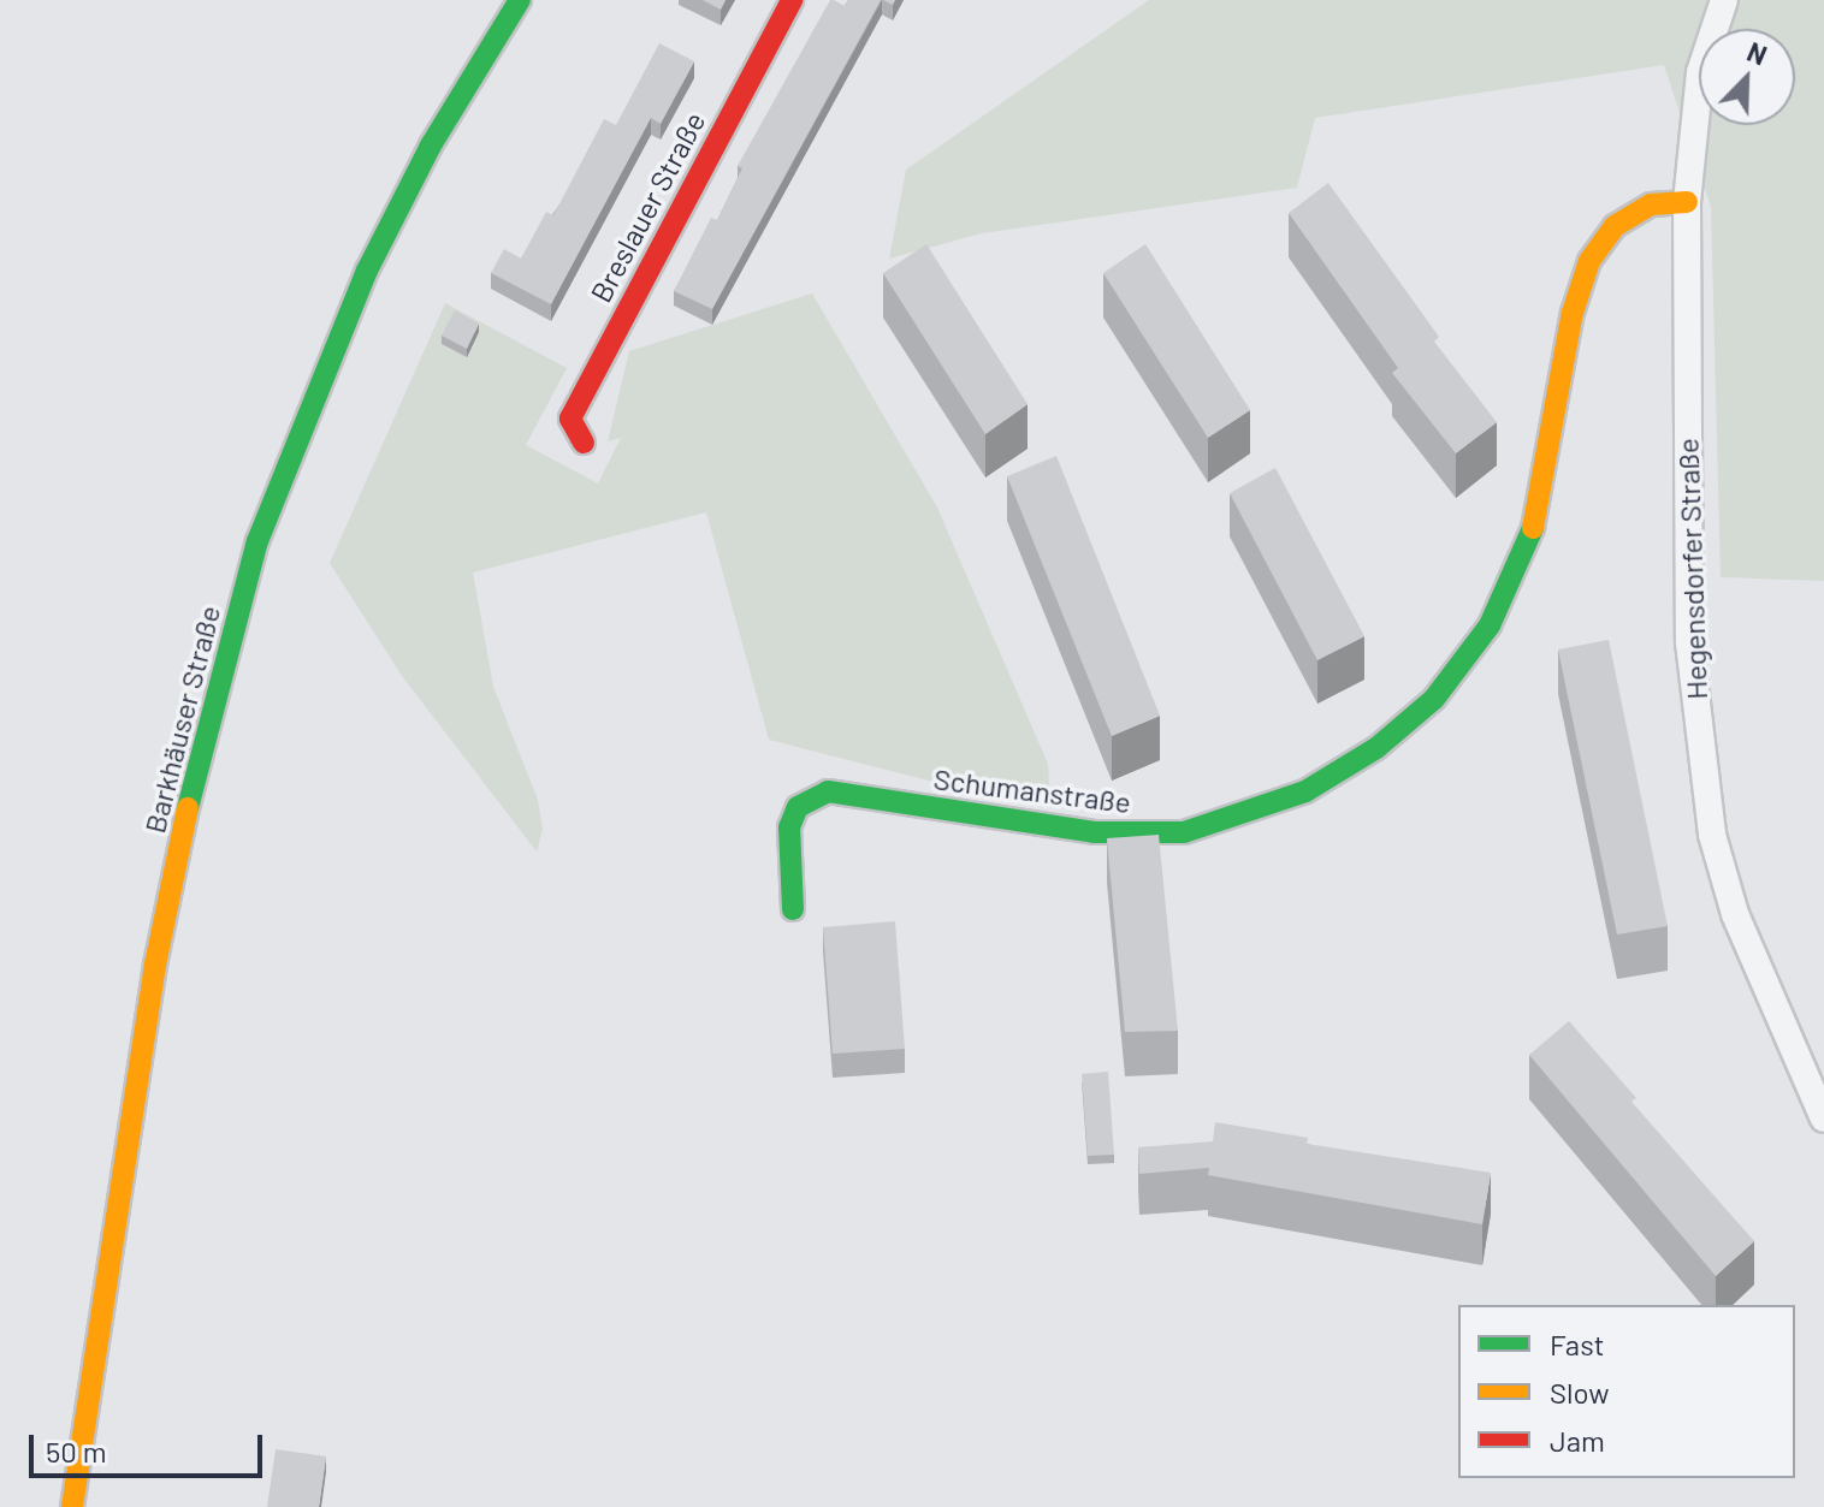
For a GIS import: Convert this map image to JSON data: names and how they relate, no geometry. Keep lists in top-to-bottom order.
{
  "streets": {
    "street": [
      "Breslauer Straße",
      "Hegensdorfer Straße",
      "Barkhäuser Straße",
      "Schumanstraße"
    ]
  },
  "crossings": [
    ["Hegensdorfer Straße", "Schumanstraße"]
  ],
  "legend": ["Fast", "Slow", "Jam"],
  "scale_bar": "50 m",
  "north": "top right"
}
